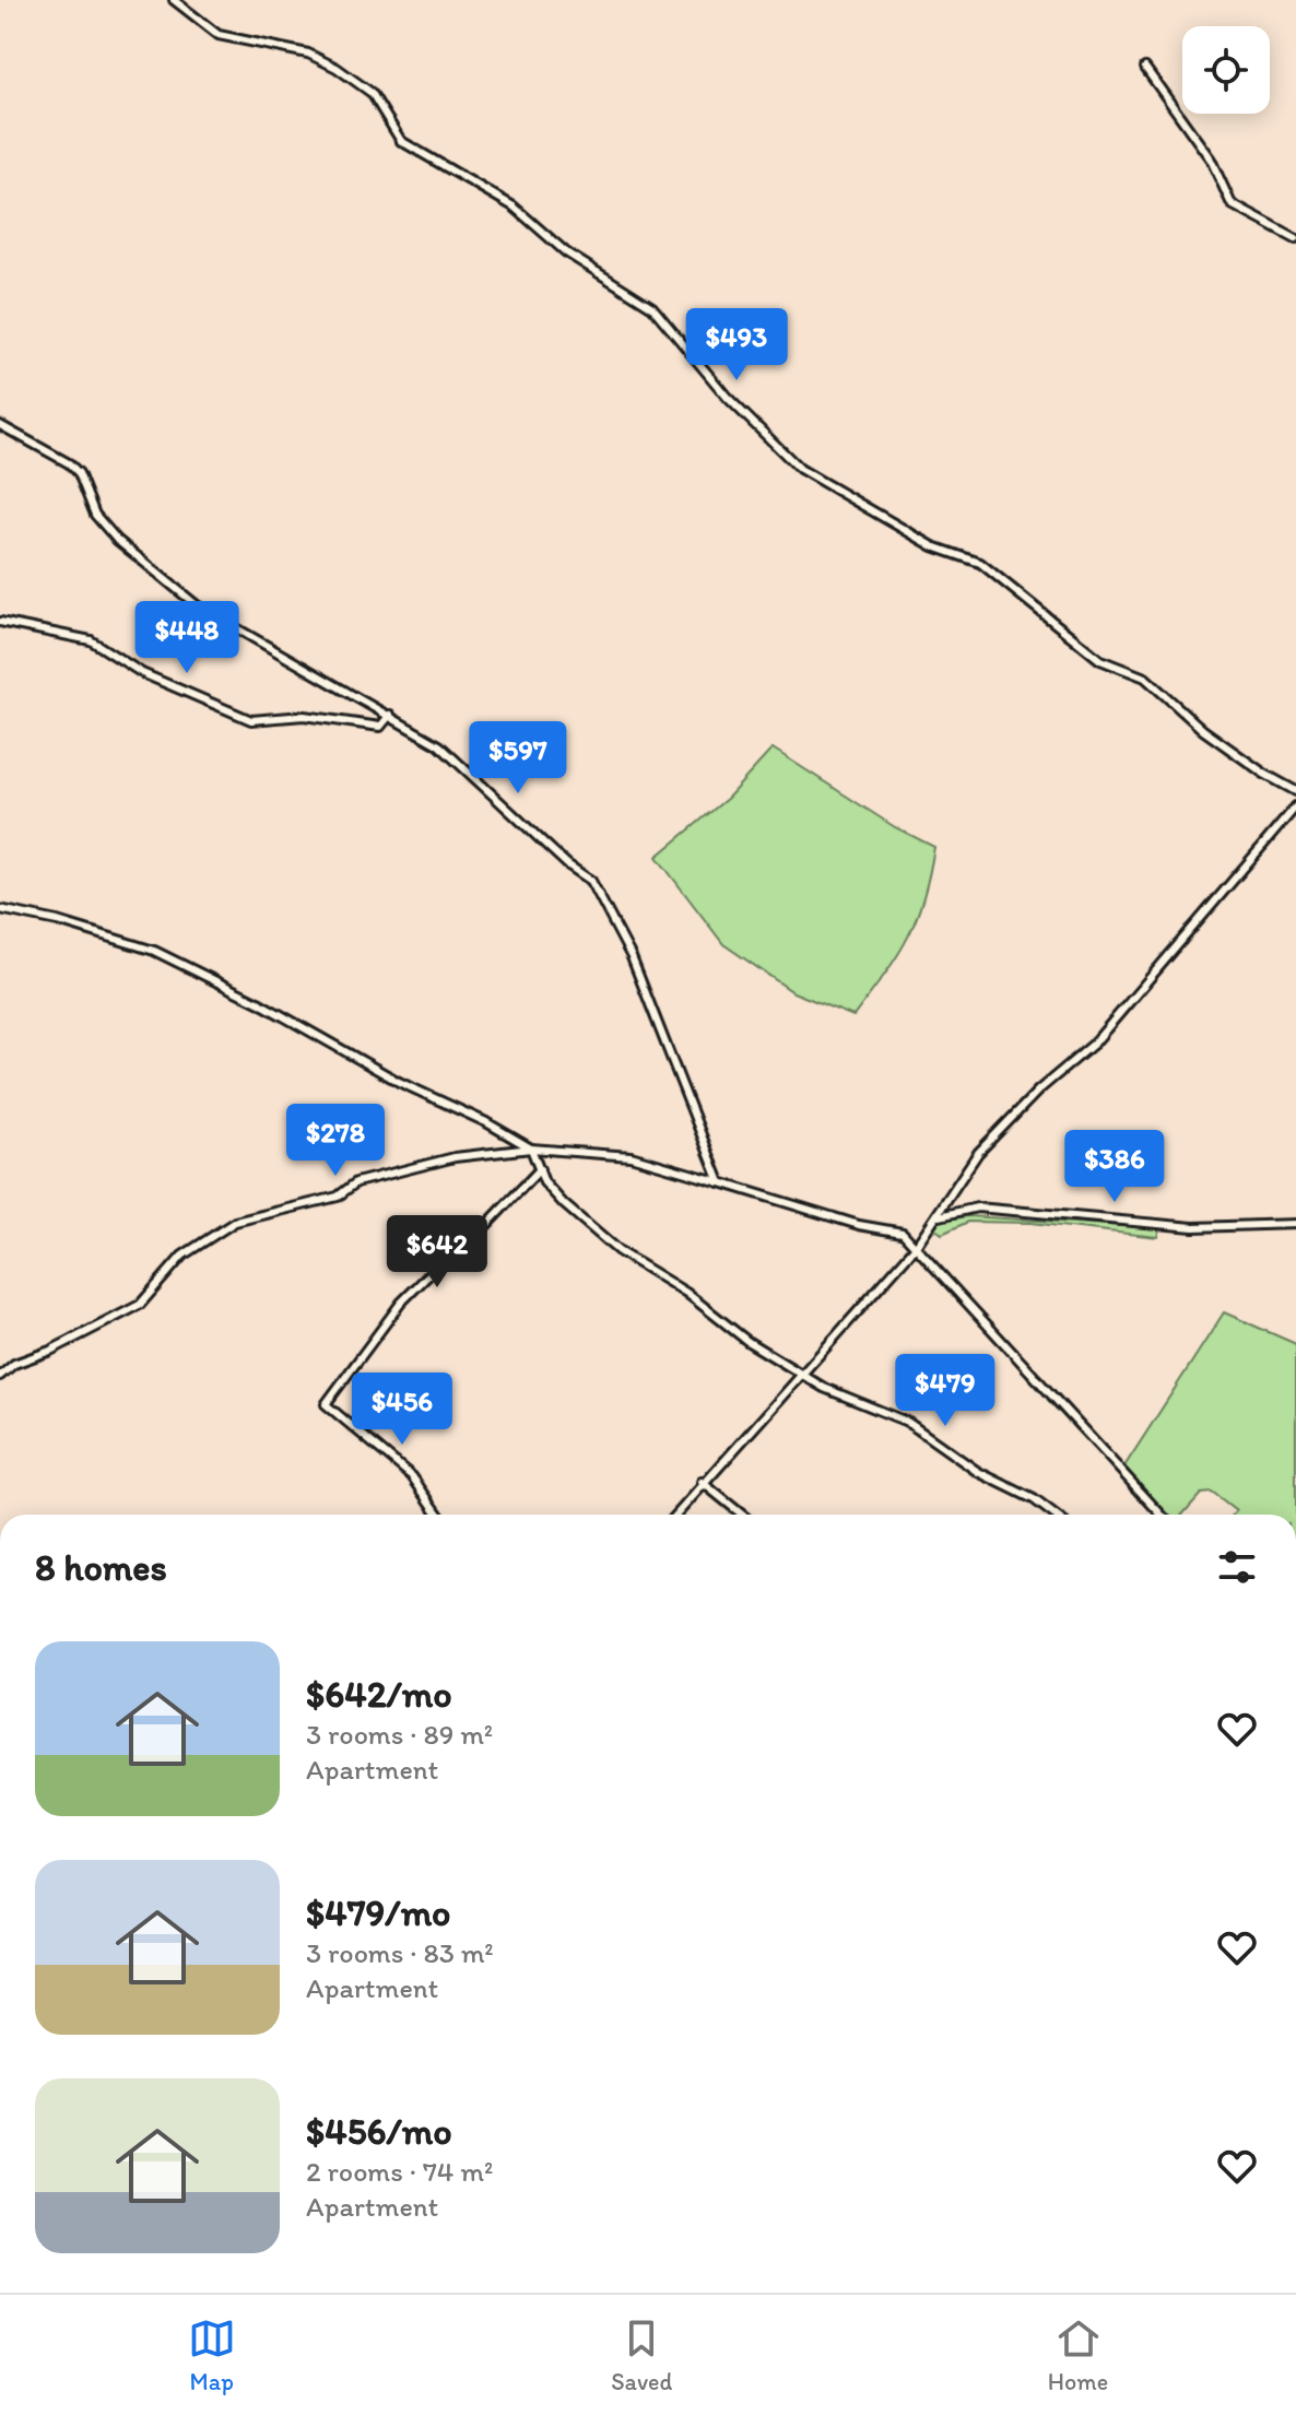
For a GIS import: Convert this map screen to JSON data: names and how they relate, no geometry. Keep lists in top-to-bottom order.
{
  "page": {
    "price": [
      "$493",
      "$448",
      "$597",
      "$278",
      "$386",
      "$642",
      "$479",
      "$456"
    ],
    "heading": "8 homes",
    "list": [
      {
        "name": "$642/mo",
        "note": "3 rooms · 89 m² · Apartment"
      },
      {
        "name": "$479/mo",
        "note": "3 rooms · 83 m² · Apartment"
      },
      {
        "name": "$456/mo",
        "note": "2 rooms · 74 m² · Apartment"
      }
    ],
    "tabs": ["Map", "Saved", "Home"]
  }
}
